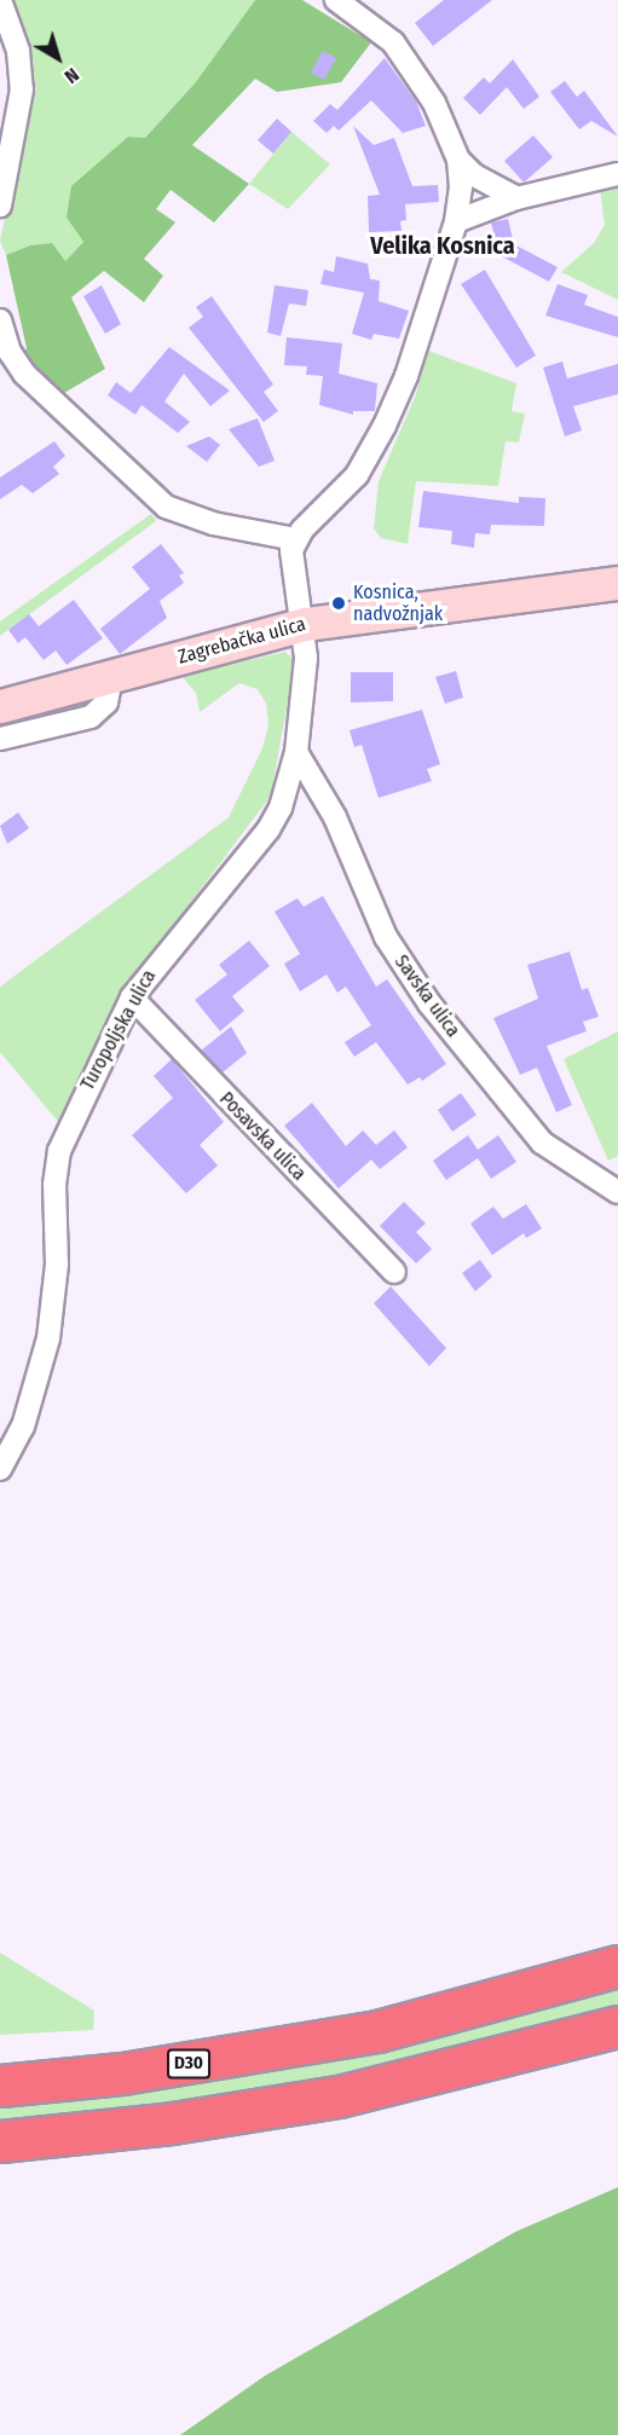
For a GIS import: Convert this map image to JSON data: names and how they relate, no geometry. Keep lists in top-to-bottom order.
{
  "streets": {
    "highway": ["D30"],
    "street": [
      "Zagrebačka ulica",
      "Savska ulica",
      "Turopoljska ulica",
      "Posavska ulica"
    ]
  },
  "crossings": [
    ["Zagrebačka ulica", "Turopoljska ulica"],
    ["Savska ulica", "Turopoljska ulica"],
    ["Turopoljska ulica", "Posavska ulica"]
  ],
  "districts": ["Velika Kosnica"],
  "places": ["Kosnica, nadvožnjak"],
  "north": "bottom right"
}
